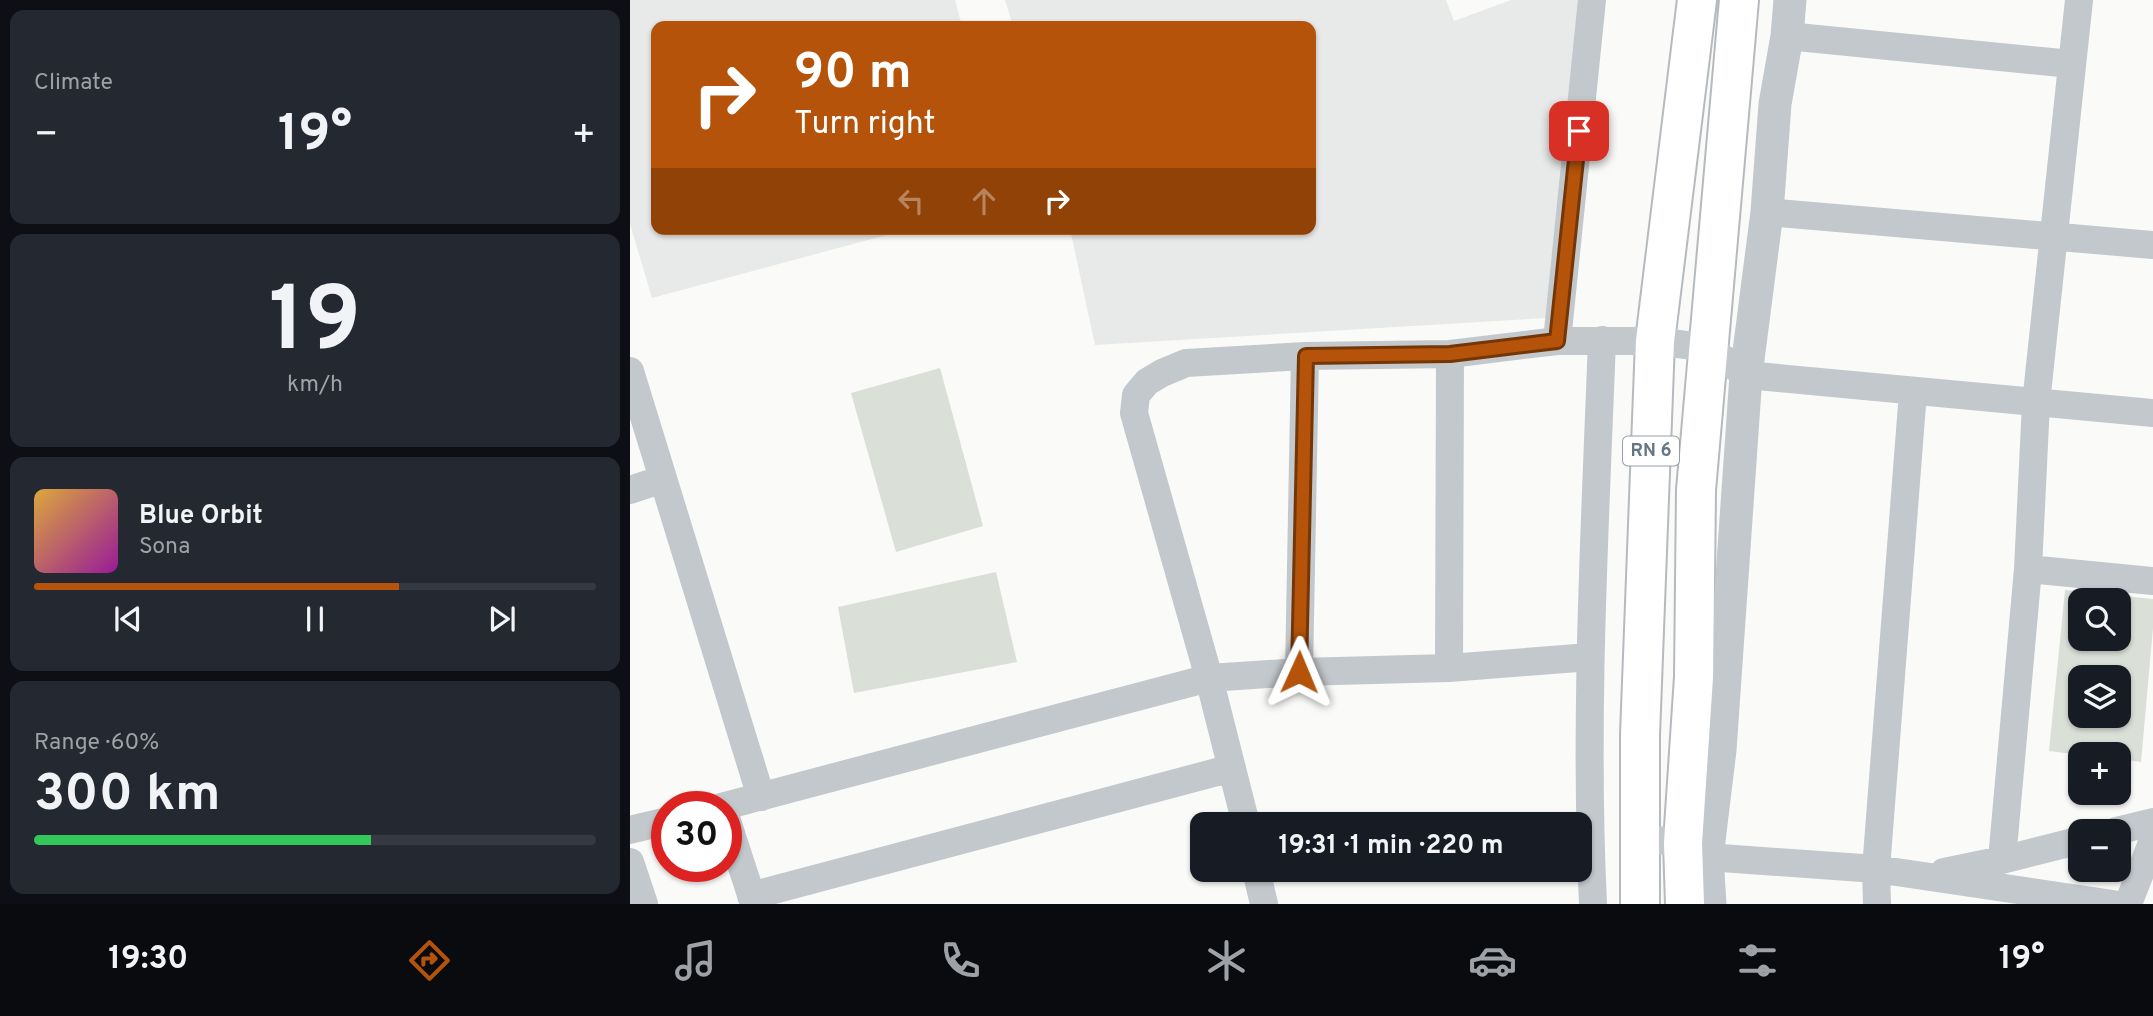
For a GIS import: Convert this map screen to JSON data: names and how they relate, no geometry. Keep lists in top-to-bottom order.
{
  "streets": {
    "main road": ["RN 6"]
  },
  "page": {
    "tile": [
      "Climate",
      ["19", "km/h"],
      ["Range · 60%", "300 km"]
    ],
    "turn": ["90 m", "Turn right"],
    "heat": ["−", "19°", "+"],
    "song": ["Blue Orbit", "Sona"],
    "map_buttons": ["+", "−"],
    "limit": "30",
    "trip": "19:31 · 1 min · 220 m",
    "tabs": ["19:30", "19°"]
  }
}
